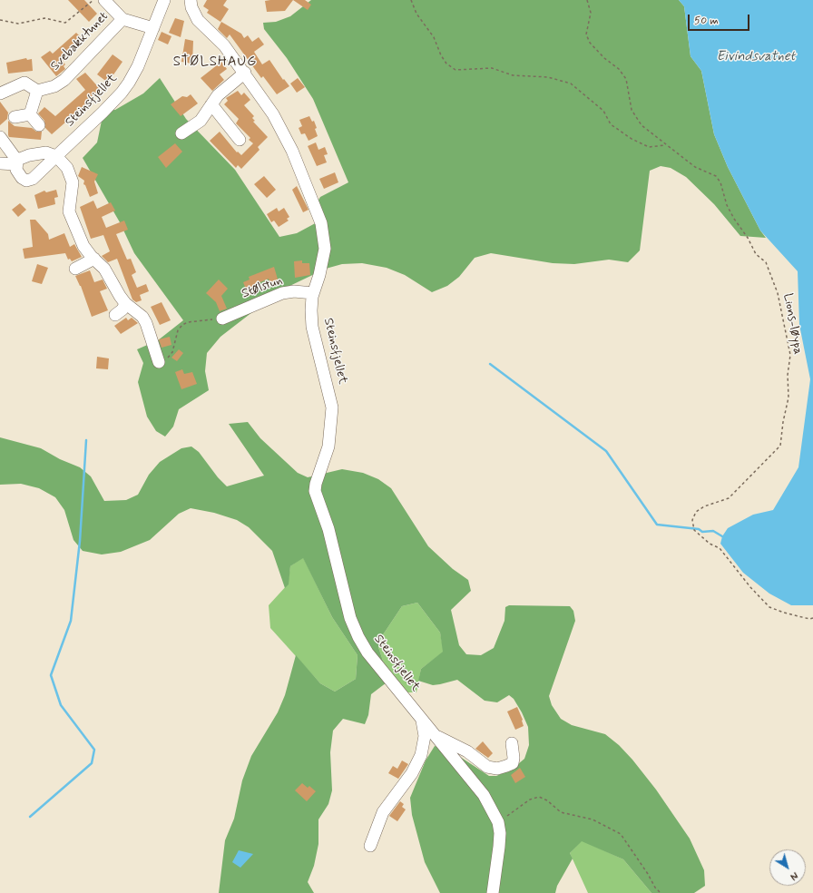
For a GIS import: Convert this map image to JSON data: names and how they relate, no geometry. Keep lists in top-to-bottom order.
{
  "streets": {
    "street": ["Svebakktunet", "Steinsfjellet", "Stølstun"],
    "path": ["Lions-løypa"]
  },
  "crossings": [
    ["Steinsfjellet", "Stølstun"]
  ],
  "districts": ["STØLSHAUG"],
  "water": ["Eivindsvatnet"],
  "scale_bar": "50 m",
  "north": "bottom right"
}
